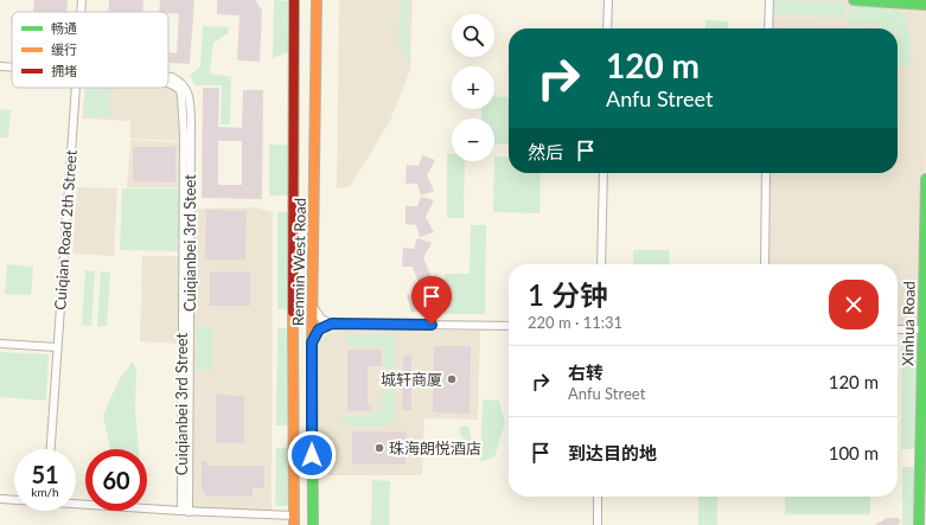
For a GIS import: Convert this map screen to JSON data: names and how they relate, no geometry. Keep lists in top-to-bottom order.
{
  "streets": {
    "main road": ["Renmin West Road", "Xinhua Road"],
    "street": ["Cuiqian Road 2th Street", "Cuiqianbei 3rd Street"]
  },
  "places": ["城轩商厦", "珠海朗悦酒店"],
  "legend": ["畅通", "缓行", "拥堵"],
  "page": {
    "map_buttons": ["+", "−"],
    "turn": ["120 m", "Anfu Street"],
    "then": "然后",
    "heading": ["1 分钟", "220 m · 11:31"],
    "list": [
      {
        "name": "右转",
        "note": "Anfu Street",
        "value": "120 m"
      },
      {
        "name": "到达目的地",
        "value": "100 m"
      }
    ],
    "speed": "51 km/h",
    "limit": "60"
  }
}
